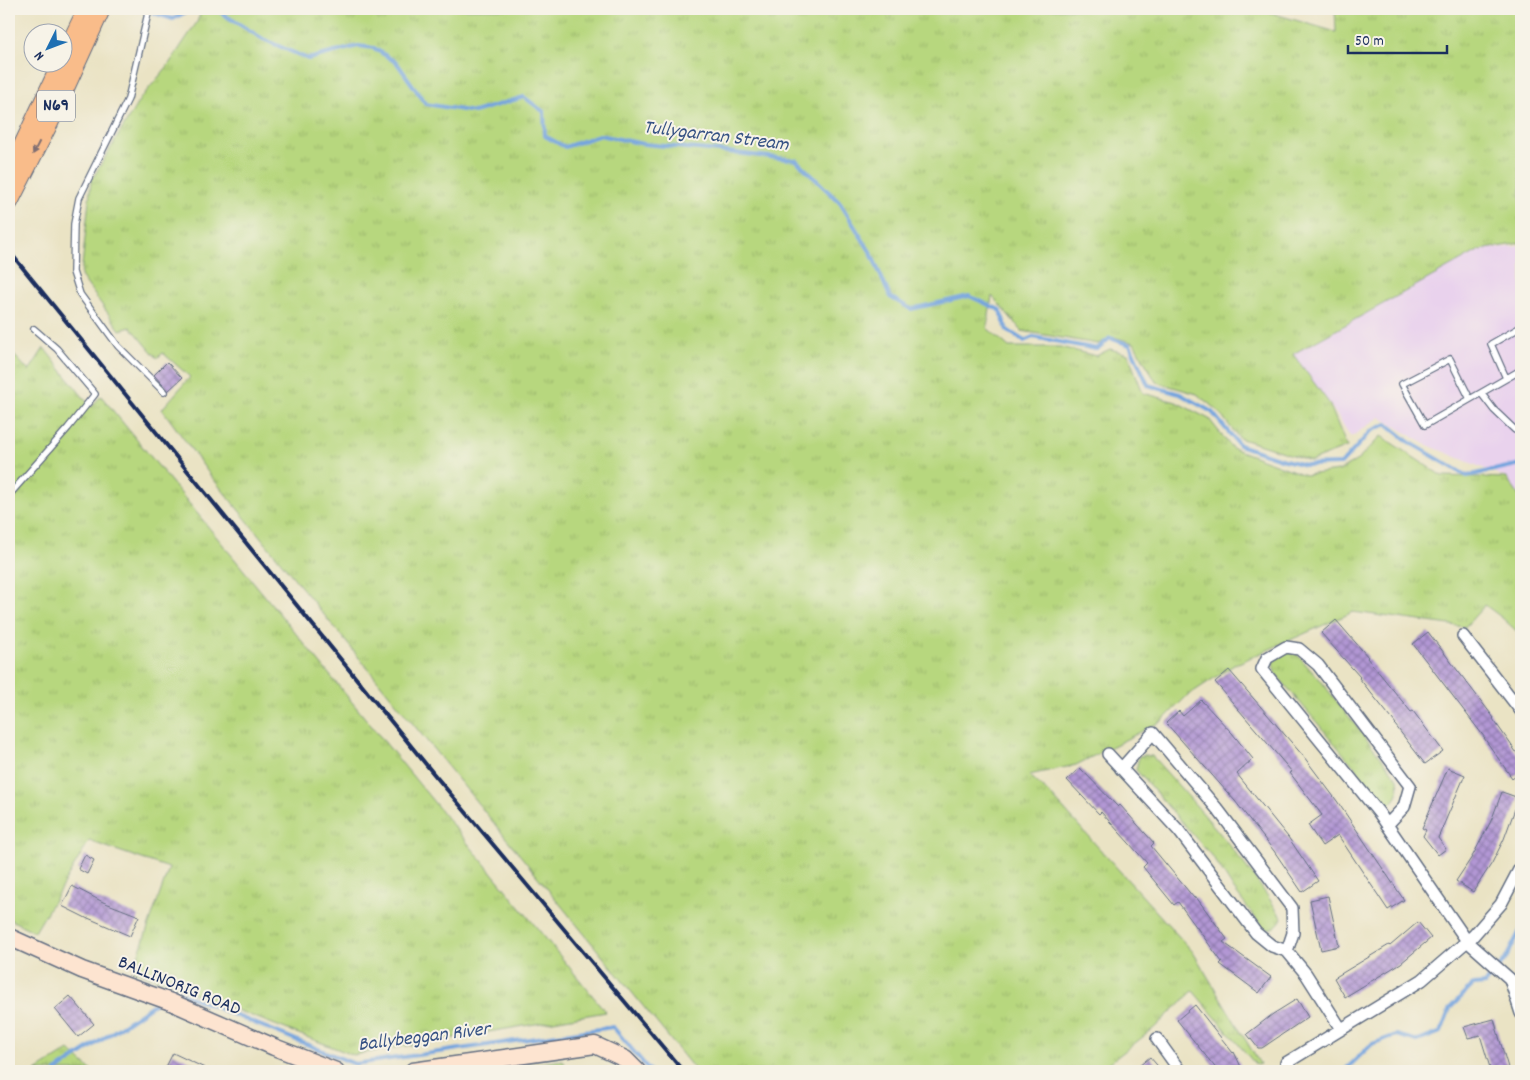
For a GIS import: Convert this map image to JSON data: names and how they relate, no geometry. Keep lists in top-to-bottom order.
{
  "streets": {
    "main road": ["N69"],
    "street": ["BALLINORIG ROAD"]
  },
  "water": ["Tullygarran Stream", "Ballybeggan River"],
  "scale_bar": "50 m",
  "north": "bottom left"
}
